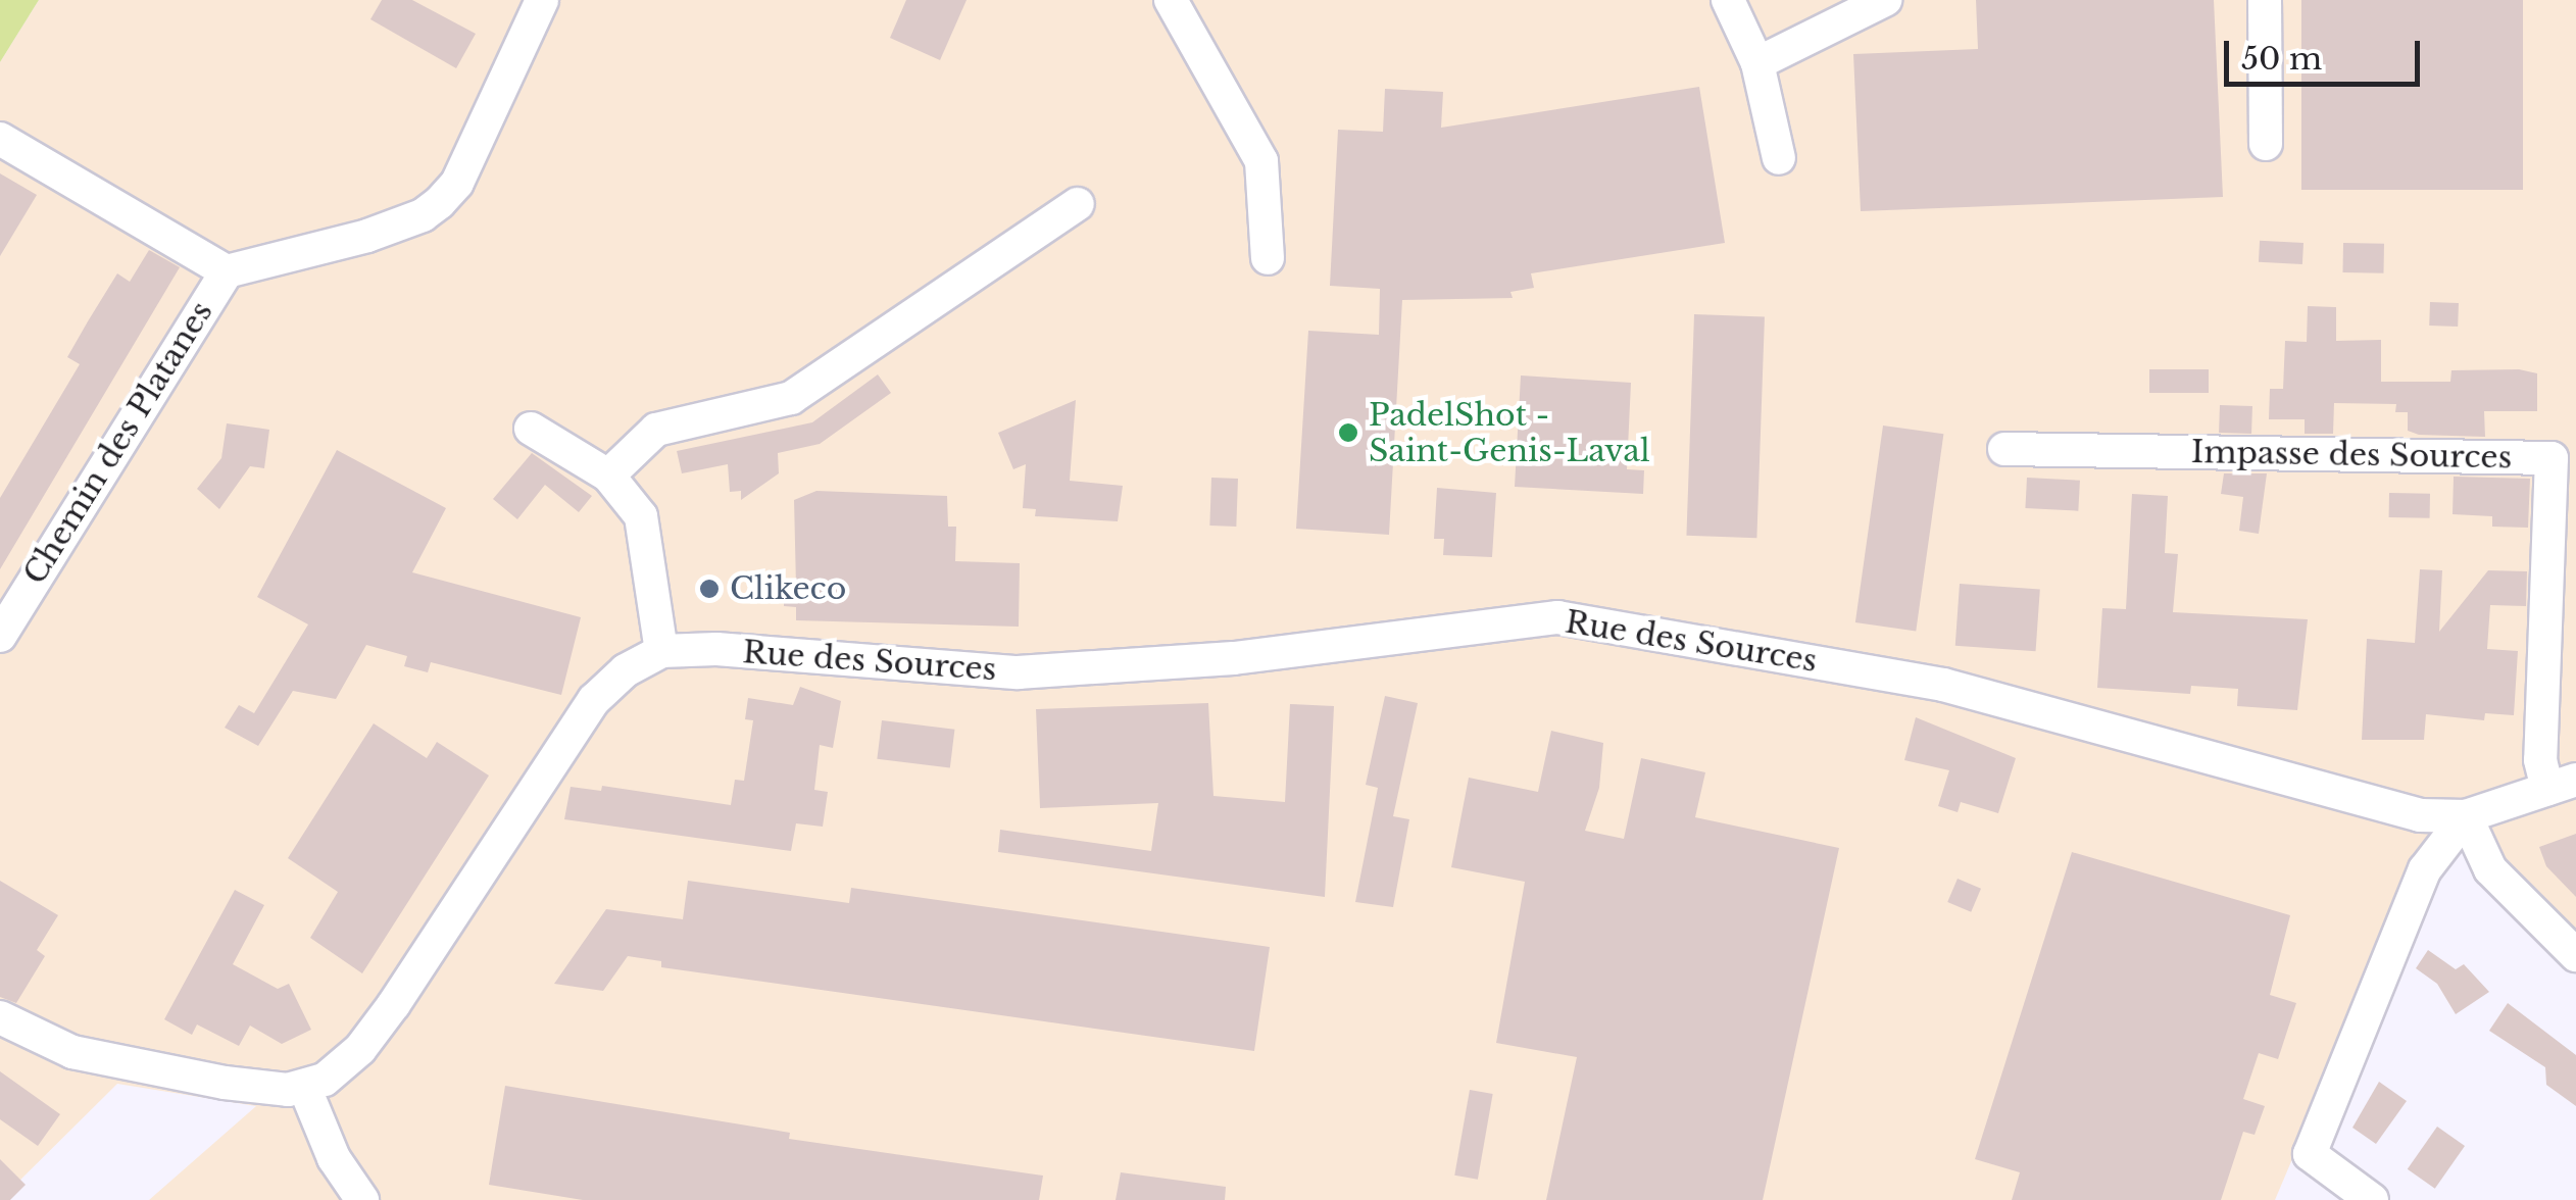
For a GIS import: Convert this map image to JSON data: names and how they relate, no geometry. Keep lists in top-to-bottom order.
{
  "streets": {
    "street": ["Chemin des Platanes", "Impasse des Sources", "Rue des Sources"]
  },
  "crossings": [
    ["Impasse des Sources", "Rue des Sources"]
  ],
  "places": ["PadelShot - Saint-Genis-Laval", "Clikeco"],
  "scale_bar": "50 m"
}
